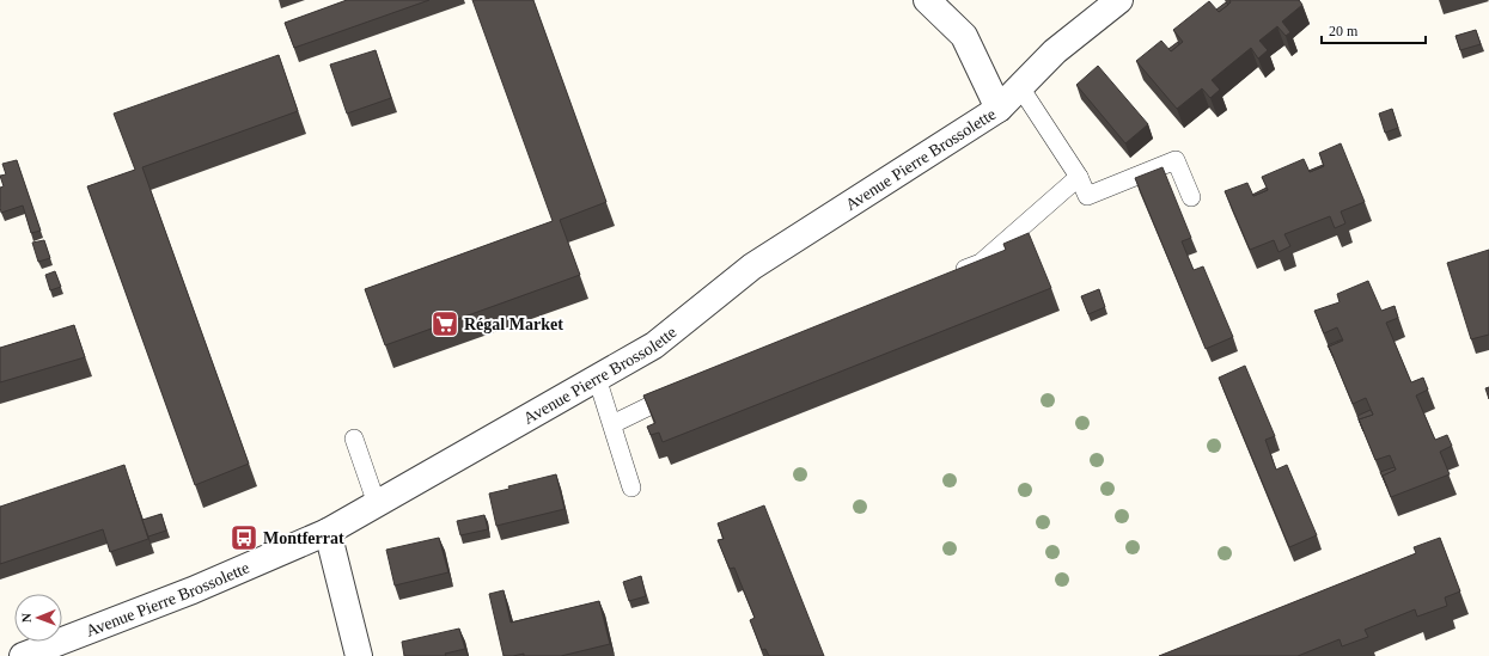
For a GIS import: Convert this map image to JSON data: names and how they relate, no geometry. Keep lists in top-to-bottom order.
{
  "streets": {
    "street": ["Avenue Pierre Brossolette"]
  },
  "places": {
    "supermarket": ["Régal Market"],
    "bus stop": ["Montferrat"]
  },
  "scale_bar": "20 m",
  "north": "left"
}
